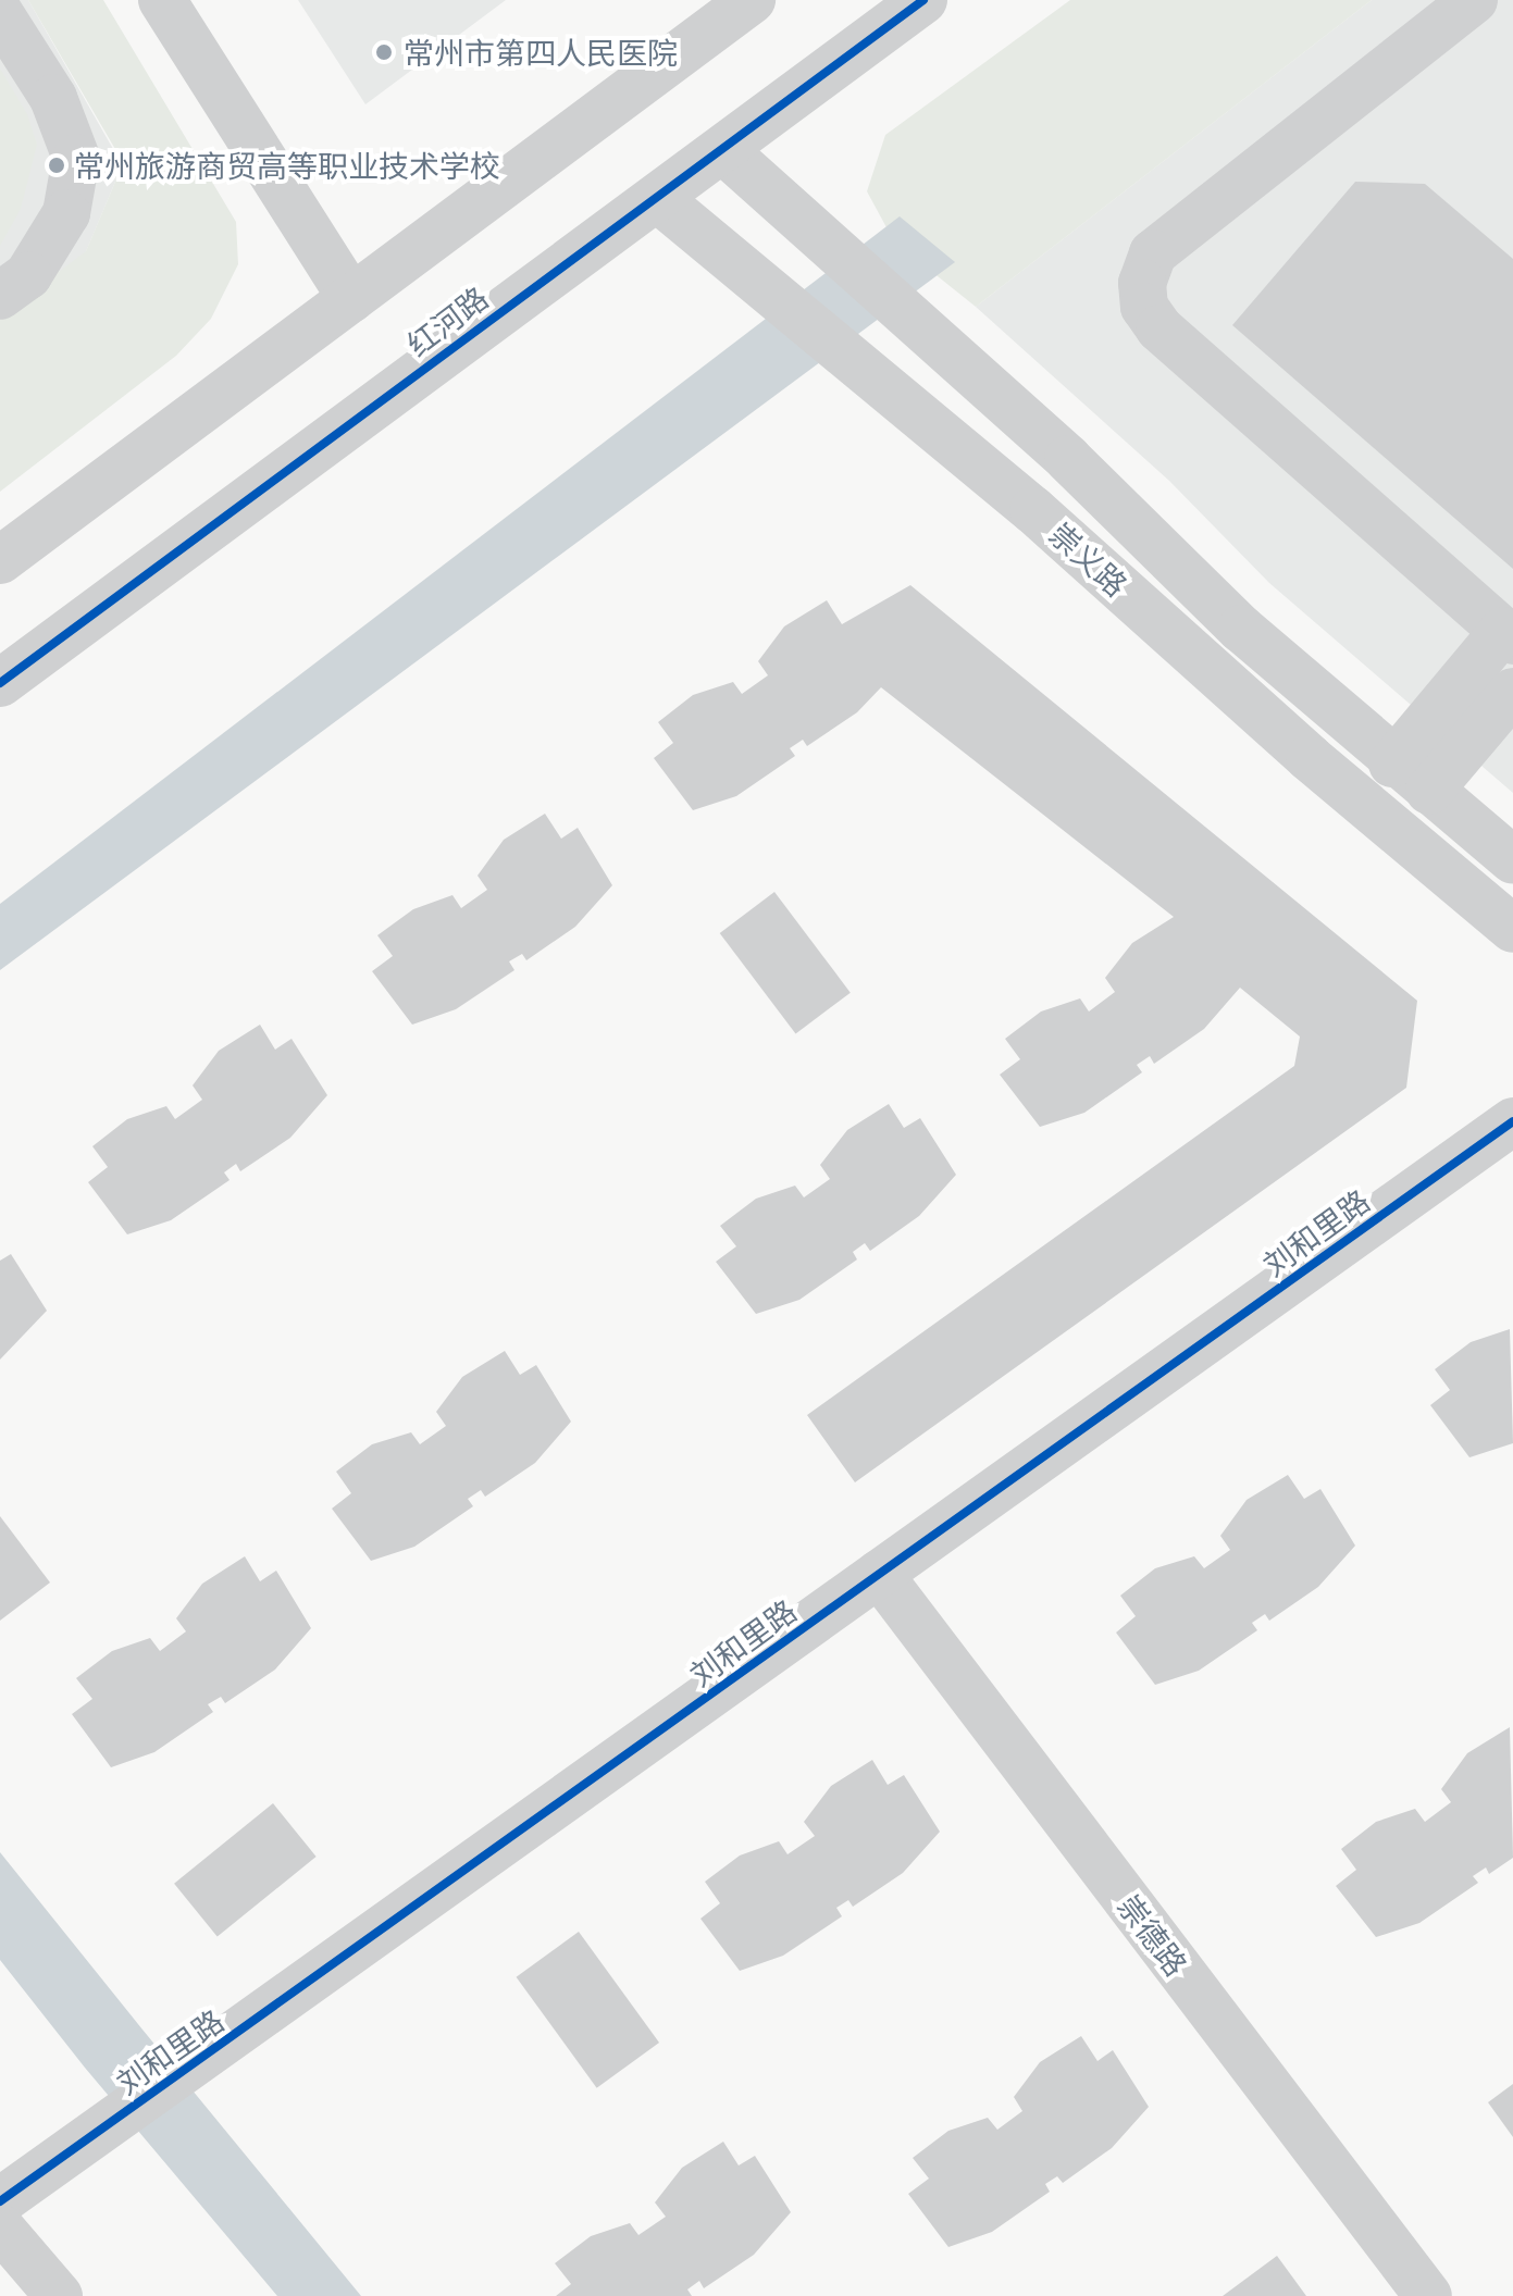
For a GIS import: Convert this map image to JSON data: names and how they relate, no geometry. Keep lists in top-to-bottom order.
{
  "streets": {
    "street": [
      "红河路",
      "崇义路",
      "刘和里路",
      "崇德路"
    ]
  },
  "crossings": [
    ["红河路", "崇义路"],
    ["刘和里路", "崇德路"]
  ],
  "places": ["常州市第四人民医院", "常州旅游商贸高等职业技术学校"]
}
